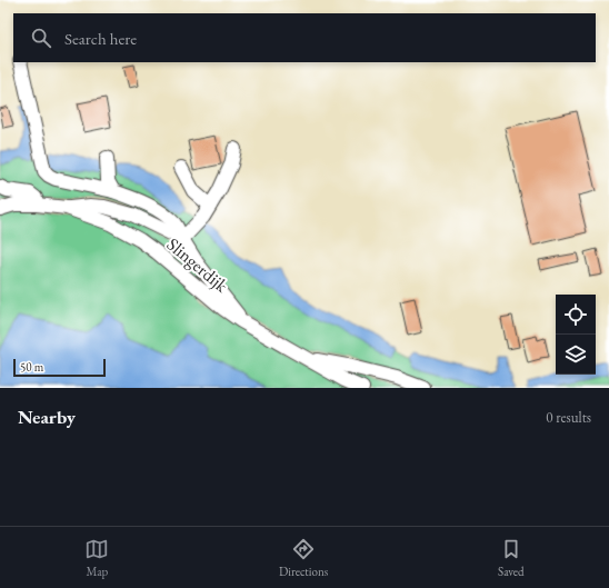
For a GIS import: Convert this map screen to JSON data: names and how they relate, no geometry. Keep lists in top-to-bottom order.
{
  "streets": {
    "street": ["Slingerdijk"]
  },
  "scale_bar": "50 m",
  "page": {
    "search": "Search here",
    "scale": "50 m",
    "heading": ["Nearby", "0 results"],
    "nav": ["Map", "Directions", "Saved"]
  }
}
